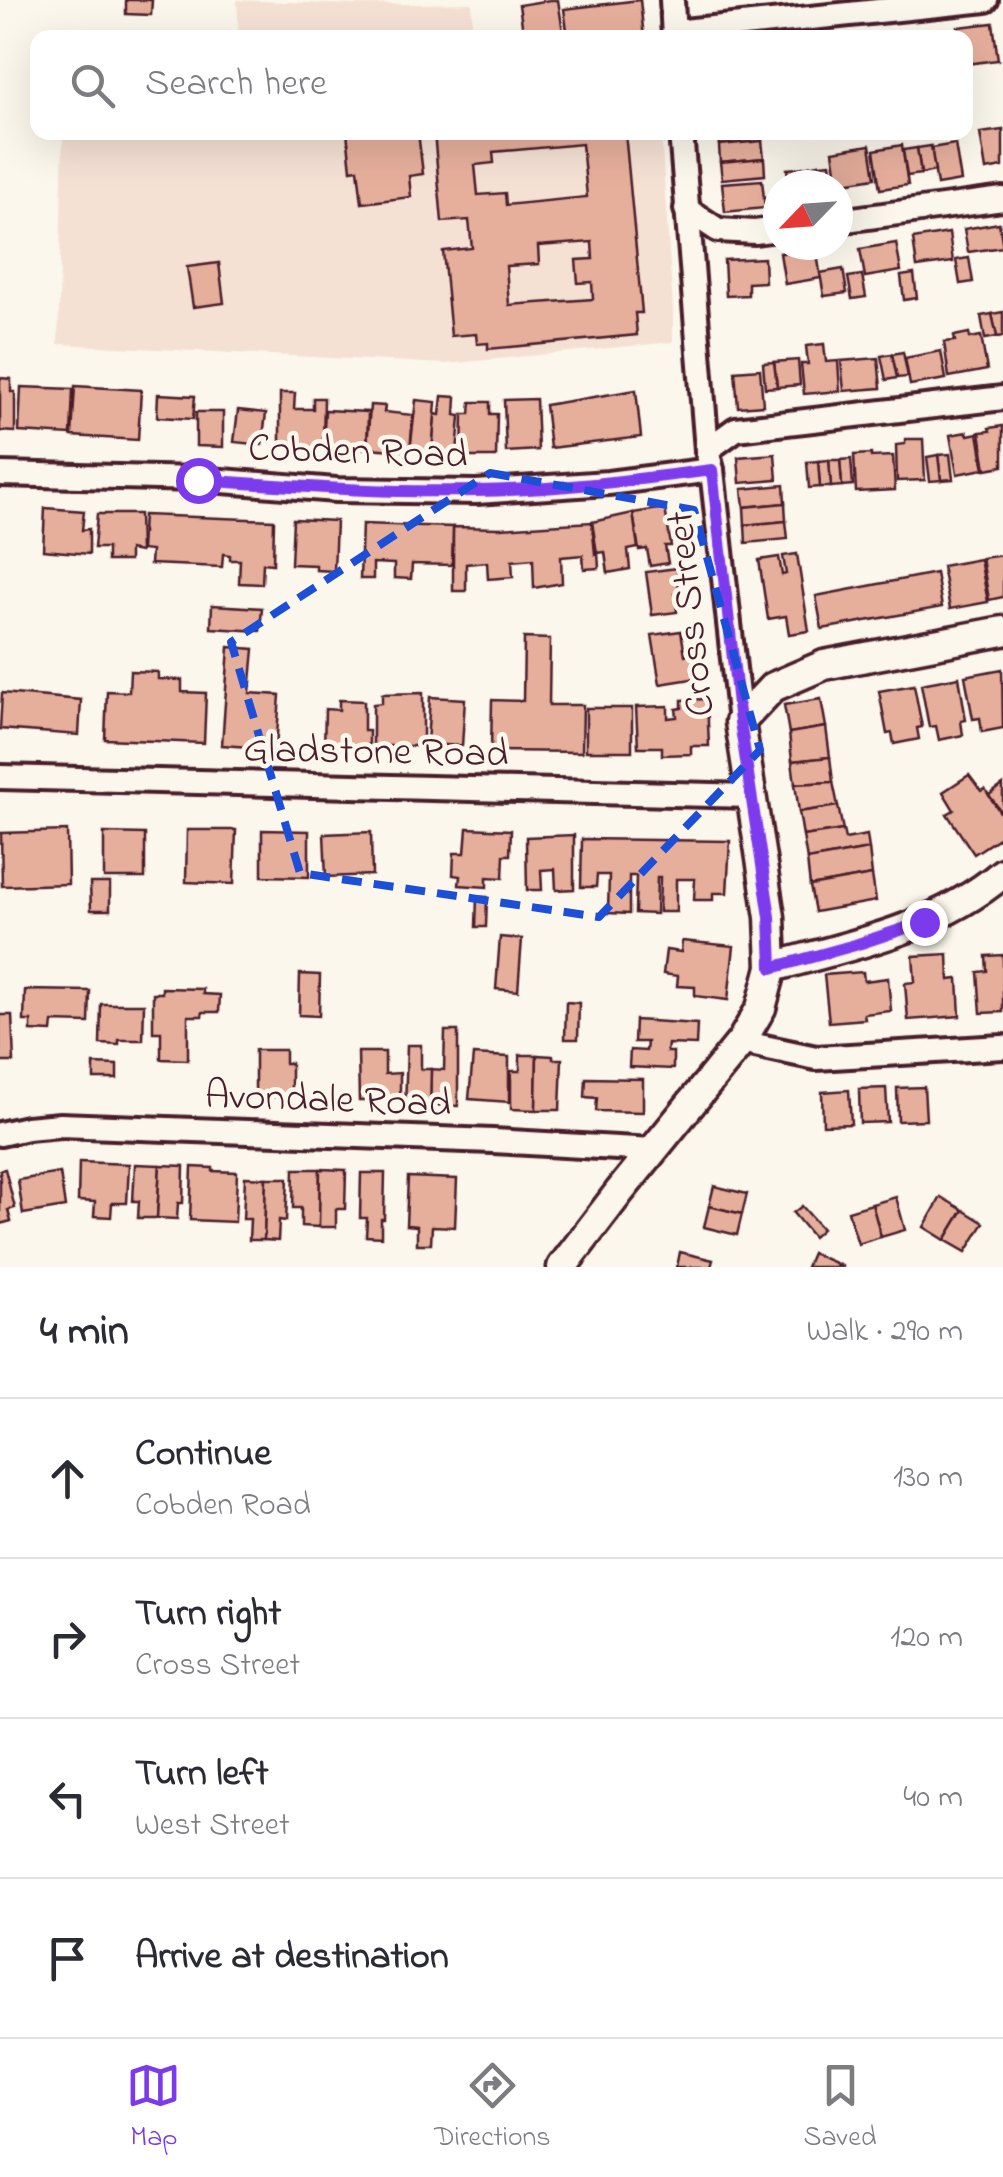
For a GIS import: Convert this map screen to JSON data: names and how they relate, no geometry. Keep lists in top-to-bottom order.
{
  "streets": {
    "street": [
      "Cobden Road",
      "Cross Street",
      "Gladstone Road",
      "Avondale Road"
    ]
  },
  "crossings": [
    ["Cobden Road", "Cross Street"],
    ["Cross Street", "Gladstone Road"]
  ],
  "north": "bottom left",
  "page": {
    "search": "Search here",
    "heading": ["4 min", "Walk · 290 m"],
    "list": [
      ["Continue", "Cobden Road", "130 m"],
      ["Turn right", "Cross Street", "120 m"],
      ["Turn left", "West Street", "40 m"],
      "Arrive at destination"
    ],
    "nav": ["Map", "Directions", "Saved"]
  }
}
